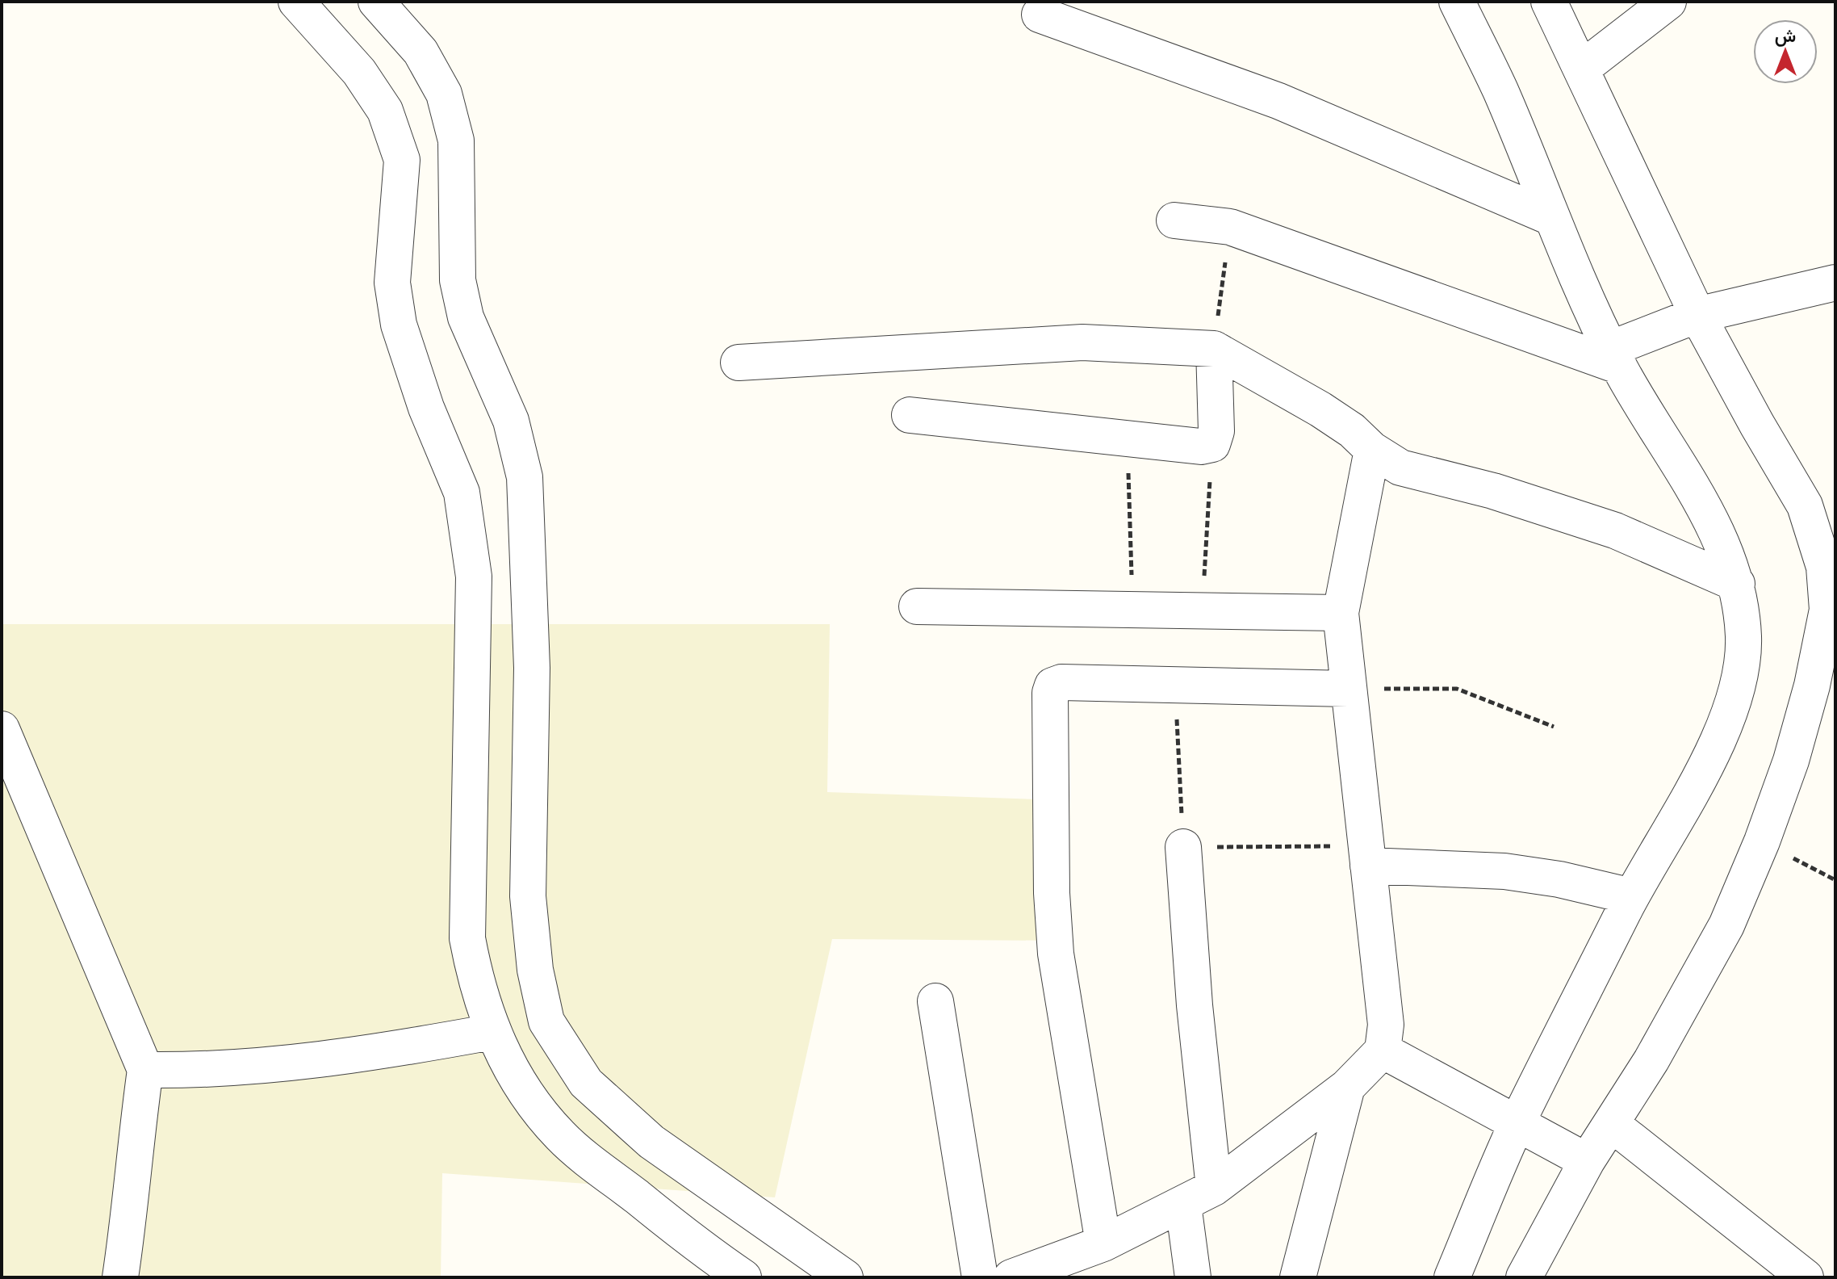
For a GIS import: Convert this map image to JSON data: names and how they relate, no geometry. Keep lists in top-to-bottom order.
{
  "north": "top"
}
